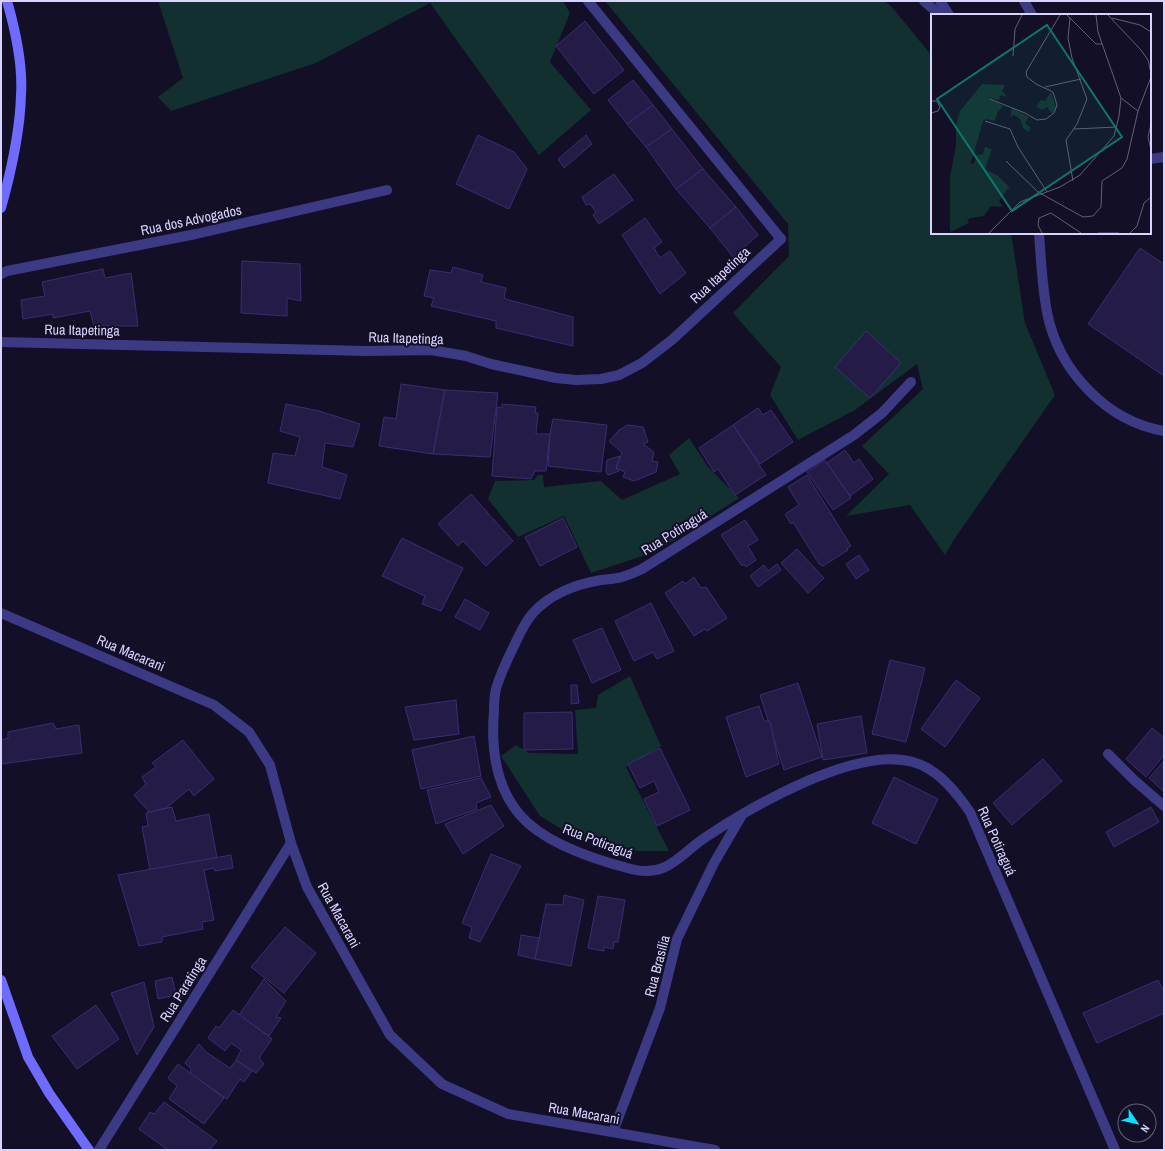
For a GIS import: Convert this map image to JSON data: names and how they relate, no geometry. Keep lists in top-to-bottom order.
{
  "streets": {
    "street": [
      "Rua dos Advogados",
      "Rua Itapetinga",
      "Rua Potiraguá",
      "Rua Macarani",
      "Rua Brasília",
      "Rua Paratinga"
    ]
  },
  "crossings": [
    ["Rua Potiraguá", "Rua Brasília"],
    ["Rua Macarani", "Rua Brasília"],
    ["Rua Macarani", "Rua Paratinga"]
  ],
  "north": "bottom right"
}
